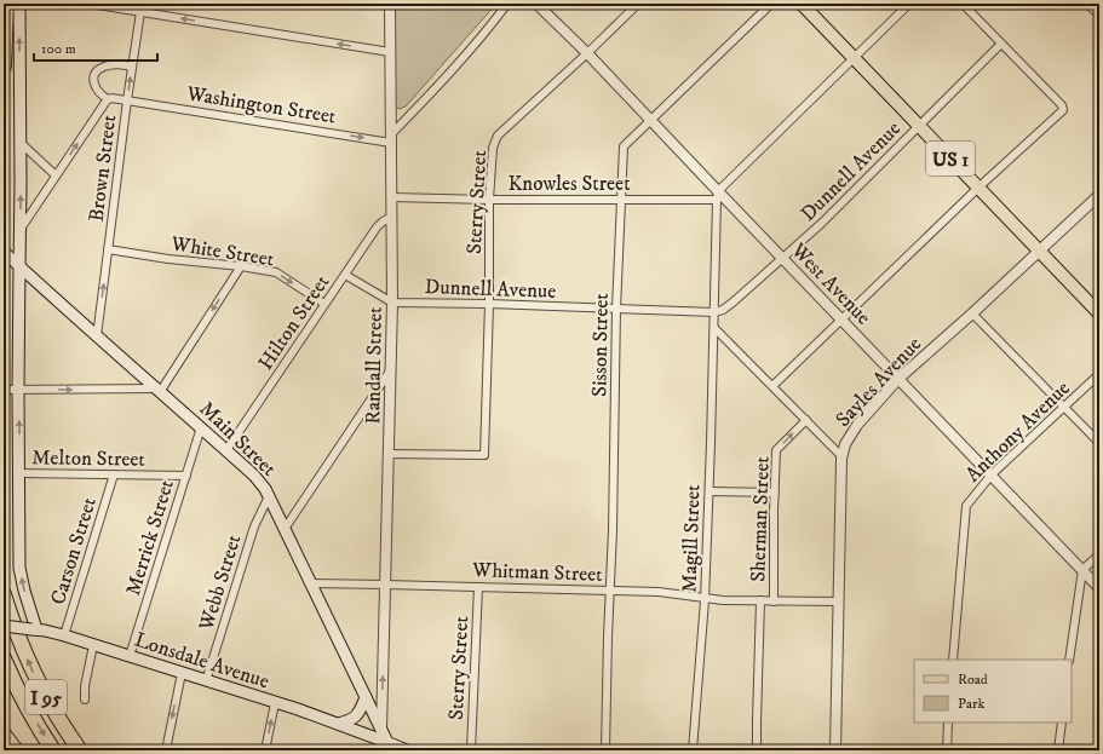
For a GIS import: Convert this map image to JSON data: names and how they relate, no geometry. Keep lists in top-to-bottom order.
{
  "streets": {
    "highway": ["I 95"],
    "main road": ["US 1", "Main Street", "Lonsdale Avenue"],
    "street": [
      "Washington Street",
      "Brown Street",
      "Dunnell Avenue",
      "Knowles Street",
      "Sterry Street",
      "White Street",
      "West Avenue",
      "Hilton Street",
      "Sisson Street",
      "Randall Street",
      "Sayles Avenue",
      "Anthony Avenue",
      "Melton Street",
      "Sherman Street",
      "Merrick Street",
      "Magill Street",
      "Carson Street",
      "Whitman Street",
      "Webb Street"
    ]
  },
  "crossings": [
    ["Washington Street", "Brown Street"],
    ["Washington Street", "Randall Street"],
    ["US 1", "Dunnell Avenue"],
    ["US 1", "Sayles Avenue"],
    ["Brown Street", "White Street"],
    ["Brown Street", "Main Street"],
    ["Dunnell Avenue", "Sterry Street"],
    ["Dunnell Avenue", "West Avenue"],
    ["Dunnell Avenue", "Hilton Street"],
    ["Dunnell Avenue", "Sisson Street"],
    ["Dunnell Avenue", "Randall Street"],
    ["Dunnell Avenue", "Magill Street"],
    ["Knowles Street", "Sterry Street"],
    ["Knowles Street", "West Avenue"],
    ["Knowles Street", "Sisson Street"],
    ["Knowles Street", "Randall Street"],
    ["Sterry Street", "West Avenue"],
    ["Sterry Street", "Randall Street"],
    ["Sterry Street", "Whitman Street"],
    ["White Street", "Hilton Street"],
    ["West Avenue", "Sisson Street"],
    ["West Avenue", "Sayles Avenue"],
    ["West Avenue", "Anthony Avenue"],
    ["Hilton Street", "Randall Street"],
    ["Hilton Street", "Main Street"],
    ["Sisson Street", "Whitman Street"],
    ["Randall Street", "Main Street"],
    ["Randall Street", "Whitman Street"],
    ["Main Street", "Merrick Street"],
    ["Main Street", "Whitman Street"],
    ["Main Street", "Webb Street"],
    ["Main Street", "Lonsdale Avenue"],
    ["Melton Street", "Merrick Street"],
    ["Melton Street", "Carson Street"],
    ["Sherman Street", "Whitman Street"],
    ["Merrick Street", "Lonsdale Avenue"],
    ["Magill Street", "Whitman Street"],
    ["Carson Street", "Lonsdale Avenue"],
    ["Webb Street", "Lonsdale Avenue"]
  ],
  "one_way": ["Washington Street", "Brown Street", "White Street"],
  "legend": ["Road", "Park"],
  "scale_bar": "100 m"
}
